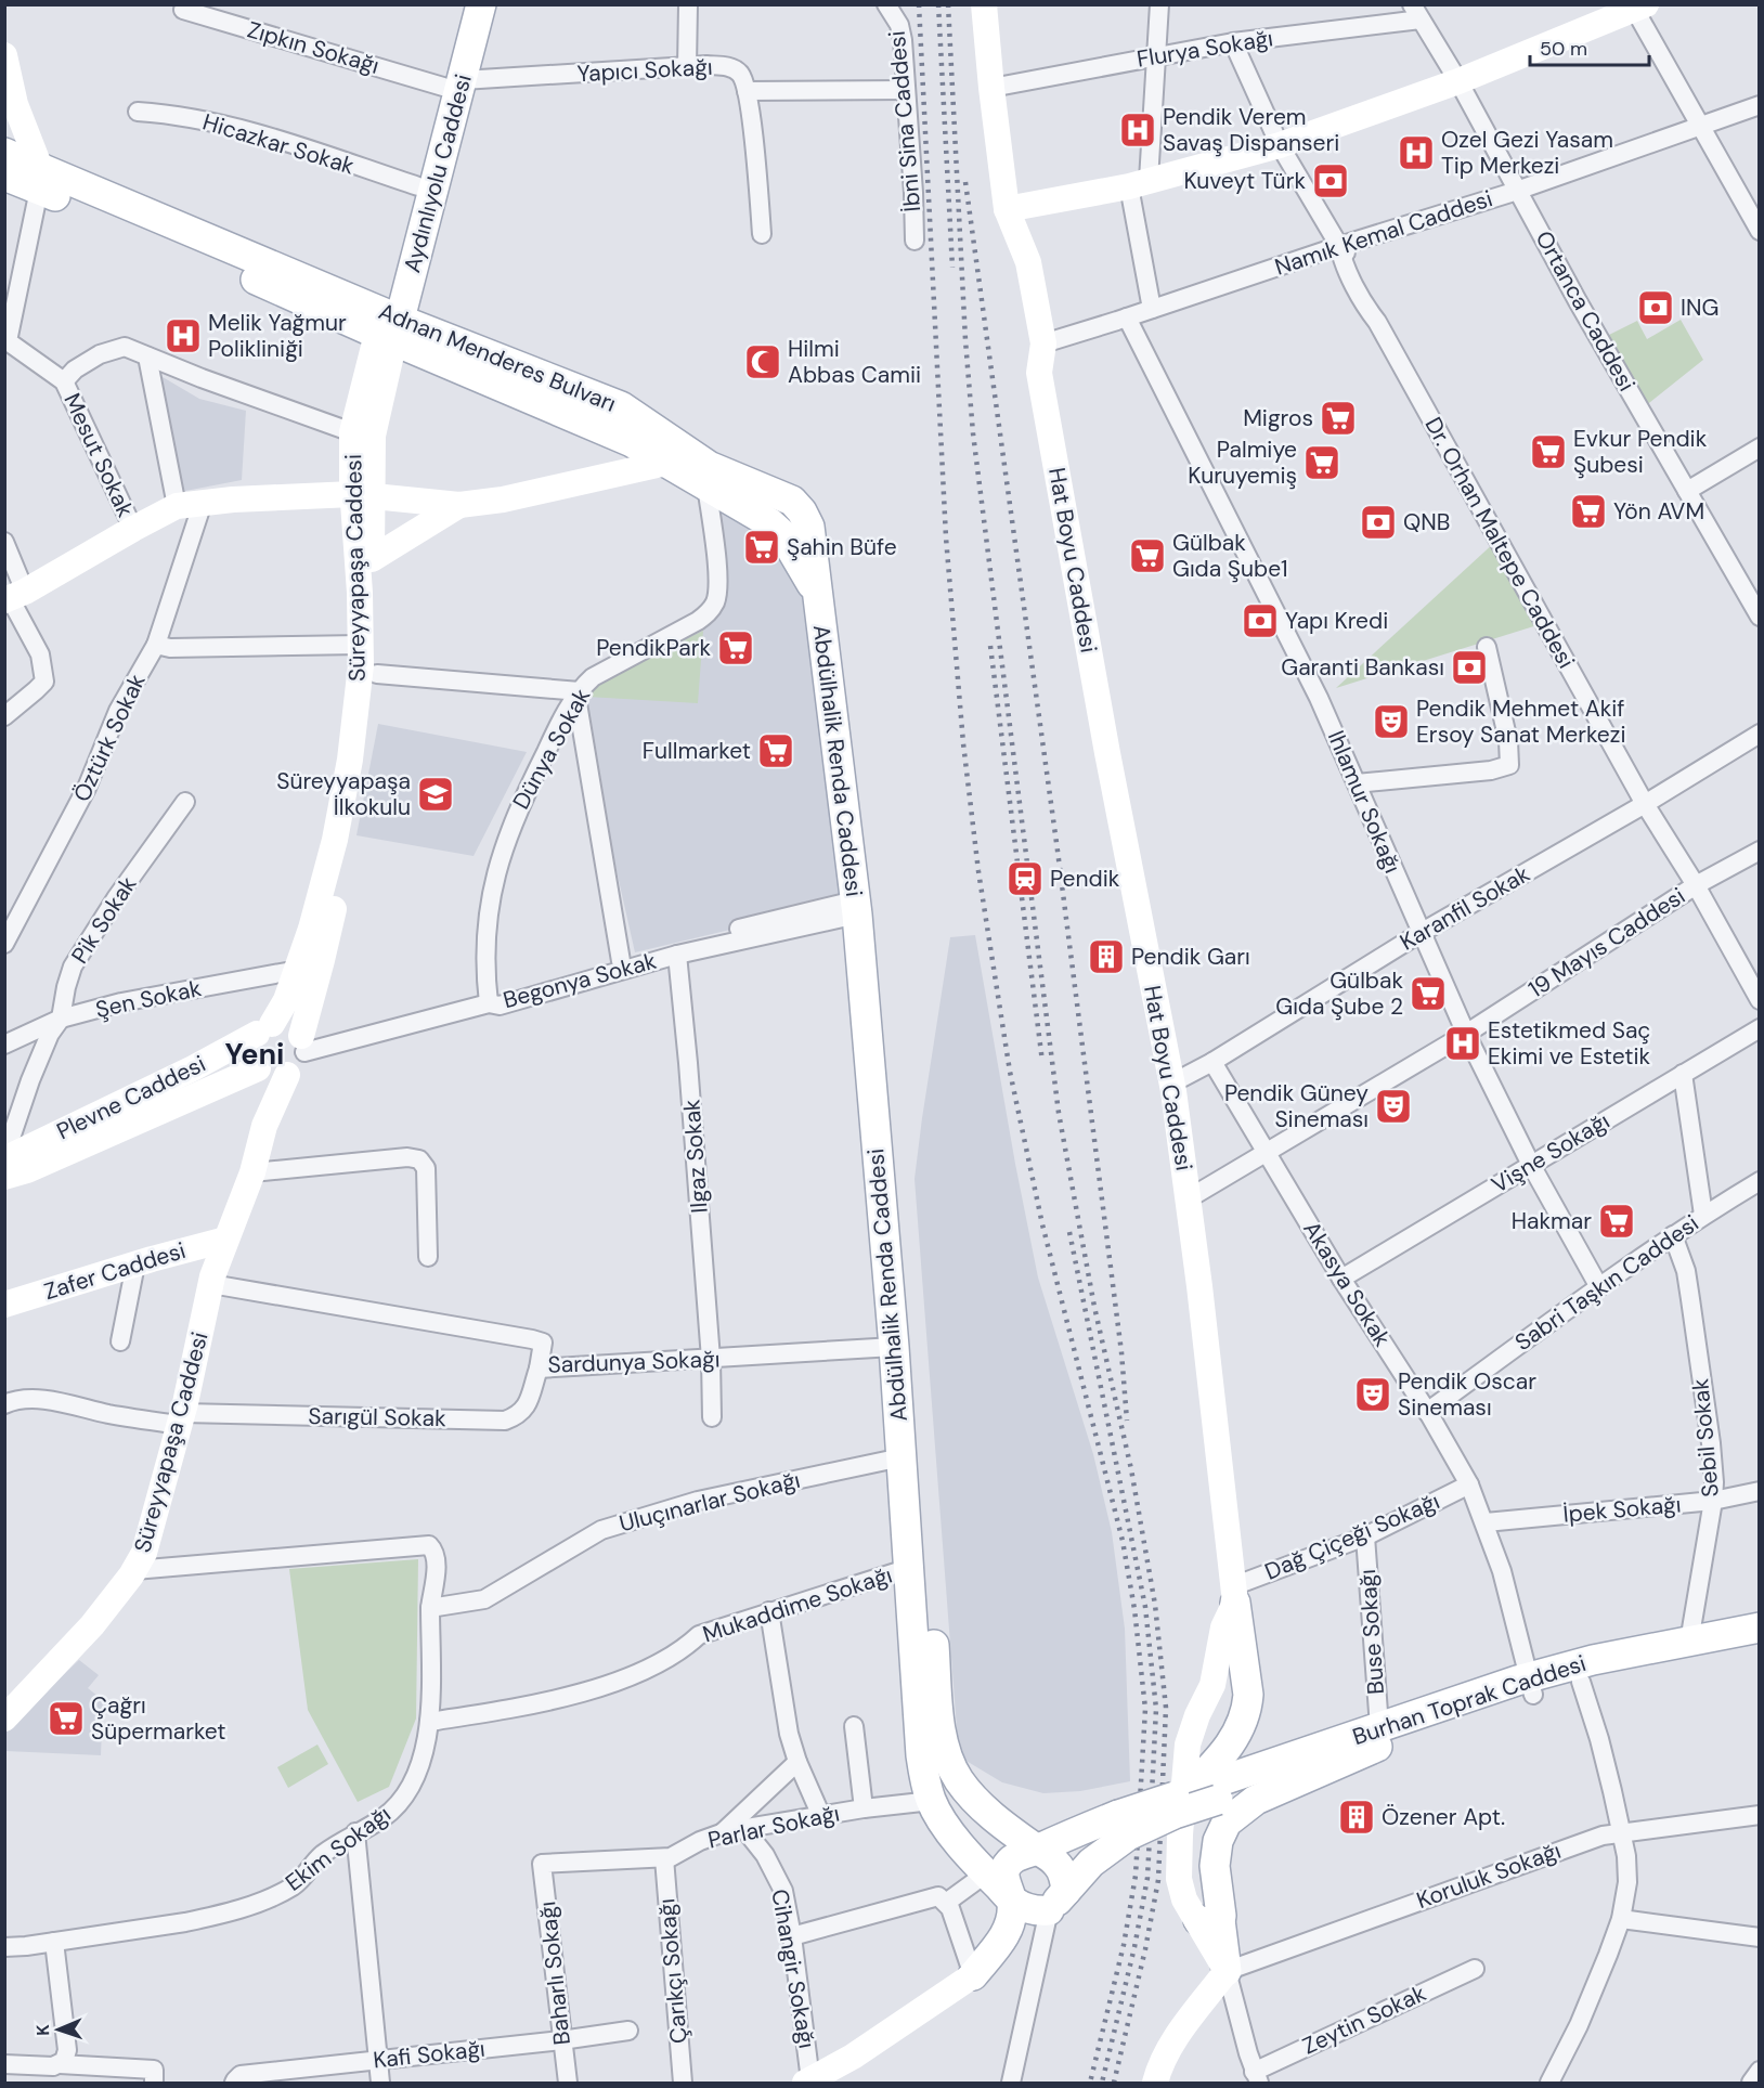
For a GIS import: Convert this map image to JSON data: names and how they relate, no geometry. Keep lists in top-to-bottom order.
{
  "streets": {
    "main road": [
      "Aydınlıyolu Caddesi",
      "Adnan Menderes Bulvarı",
      "Abdülhalik Renda Caddesi",
      "Burhan Toprak Caddesi"
    ],
    "street": [
      "Zıpkın Sokağı",
      "Flurya Sokağı",
      "Yapıcı Sokağı",
      "İbni Sina Caddesi",
      "Hicazkar Sokak",
      "Namık Kemal Caddesi",
      "Ortanca Caddesi",
      "Mesut Sokak",
      "Dr. Orhan Maltepe Caddesi",
      "Hat Boyu Caddesi",
      "Süreyyapaşa Caddesi",
      "Öztürk Sokak",
      "Dünya Sokak",
      "Ihlamur Sokağı",
      "Karanfil Sokak",
      "Pik Sokak",
      "19 Mayıs Caddesi",
      "Begonya Sokak",
      "Şen Sokak",
      "Plevne Caddesi",
      "Vişne Sokağı",
      "Ilgaz Sokak",
      "Zafer Caddesi",
      "Sabri Taşkın Caddesi",
      "Akasya Sokak",
      "Sardunya Sokağı",
      "Sarıgül Sokak",
      "Sebil Sokak",
      "Uluçınarlar Sokağı",
      "İpek Sokağı",
      "Dağ Çiçeği Sokağı",
      "Mukaddime Sokağı",
      "Buse Sokağı",
      "Parlar Sokağı",
      "Ekim Sokağı",
      "Koruluk Sokağı",
      "Cihangir Sokağı",
      "Çarıkçı Sokağı",
      "Baharlı Sokağı",
      "Zeytin Sokak",
      "Kafi Sokağı"
    ]
  },
  "crossings": [
    ["Zıpkın Sokağı", "Yapıcı Sokağı"],
    ["Zıpkın Sokağı", "Aydınlıyolu Caddesi"],
    ["Flurya Sokağı", "Ortanca Caddesi"],
    ["Flurya Sokağı", "Dr. Orhan Maltepe Caddesi"],
    ["Flurya Sokağı", "Hat Boyu Caddesi"],
    ["Yapıcı Sokağı", "Aydınlıyolu Caddesi"],
    ["Hicazkar Sokak", "Aydınlıyolu Caddesi"],
    ["Aydınlıyolu Caddesi", "Adnan Menderes Bulvarı"],
    ["Aydınlıyolu Caddesi", "Süreyyapaşa Caddesi"],
    ["Namık Kemal Caddesi", "Ortanca Caddesi"],
    ["Namık Kemal Caddesi", "Dr. Orhan Maltepe Caddesi"],
    ["Namık Kemal Caddesi", "Hat Boyu Caddesi"],
    ["Namık Kemal Caddesi", "Ihlamur Sokağı"],
    ["Adnan Menderes Bulvarı", "Süreyyapaşa Caddesi"],
    ["Adnan Menderes Bulvarı", "Dünya Sokak"],
    ["Adnan Menderes Bulvarı", "Abdülhalik Renda Caddesi"],
    ["Dr. Orhan Maltepe Caddesi", "Karanfil Sokak"],
    ["Dr. Orhan Maltepe Caddesi", "19 Mayıs Caddesi"],
    ["Hat Boyu Caddesi", "Karanfil Sokak"],
    ["Hat Boyu Caddesi", "19 Mayıs Caddesi"],
    ["Hat Boyu Caddesi", "Dağ Çiçeği Sokağı"],
    ["Süreyyapaşa Caddesi", "Begonya Sokak"],
    ["Süreyyapaşa Caddesi", "Şen Sokak"],
    ["Süreyyapaşa Caddesi", "Plevne Caddesi"],
    ["Süreyyapaşa Caddesi", "Zafer Caddesi"],
    ["Süreyyapaşa Caddesi", "Sardunya Sokağı"],
    ["Süreyyapaşa Caddesi", "Sarıgül Sokak"],
    ["Dünya Sokak", "Begonya Sokak"],
    ["Abdülhalik Renda Caddesi", "Begonya Sokak"],
    ["Abdülhalik Renda Caddesi", "Sardunya Sokağı"],
    ["Abdülhalik Renda Caddesi", "Uluçınarlar Sokağı"],
    ["Abdülhalik Renda Caddesi", "Mukaddime Sokağı"],
    ["Abdülhalik Renda Caddesi", "Parlar Sokağı"],
    ["Ihlamur Sokağı", "Karanfil Sokak"],
    ["Ihlamur Sokağı", "19 Mayıs Caddesi"],
    ["Ihlamur Sokağı", "Vişne Sokağı"],
    ["Ihlamur Sokağı", "Sabri Taşkın Caddesi"],
    ["Karanfil Sokak", "Akasya Sokak"],
    ["Pik Sokak", "Şen Sokak"],
    ["Pik Sokak", "Plevne Caddesi"],
    ["19 Mayıs Caddesi", "Akasya Sokak"],
    ["Begonya Sokak", "Plevne Caddesi"],
    ["Begonya Sokak", "Ilgaz Sokak"],
    ["Vişne Sokağı", "Akasya Sokak"],
    ["Ilgaz Sokak", "Sardunya Sokağı"],
    ["Sabri Taşkın Caddesi", "Akasya Sokak"],
    ["Sabri Taşkın Caddesi", "Sebil Sokak"],
    ["Akasya Sokak", "İpek Sokağı"],
    ["Akasya Sokak", "Dağ Çiçeği Sokağı"],
    ["Akasya Sokak", "Burhan Toprak Caddesi"],
    ["Sardunya Sokağı", "Sarıgül Sokak"],
    ["Sebil Sokak", "İpek Sokağı"],
    ["Sebil Sokak", "Burhan Toprak Caddesi"],
    ["Uluçınarlar Sokağı", "Ekim Sokağı"],
    ["Dağ Çiçeği Sokağı", "Buse Sokağı"],
    ["Mukaddime Sokağı", "Ekim Sokağı"],
    ["Buse Sokağı", "Burhan Toprak Caddesi"],
    ["Parlar Sokağı", "Cihangir Sokağı"],
    ["Parlar Sokağı", "Çarıkçı Sokağı"],
    ["Parlar Sokağı", "Baharlı Sokağı"],
    ["Baharlı Sokağı", "Kafi Sokağı"]
  ],
  "districts": ["Yeni"],
  "places": {
    "hospital": [
      "Pendik Verem Savaş Dispanseri",
      "Ozel Gezi Yasam Tip Merkezi",
      "Melik Yağmur Polikliniği",
      "Estetikmed Saç Ekimi ve Estetik"
    ],
    "bank": [
      "Kuveyt Türk",
      "ING",
      "QNB",
      "Yapı Kredi",
      "Garanti Bankası"
    ],
    "mosque": ["Hilmi Abbas Camii"],
    "supermarket": [
      "Migros",
      "Evkur Pendik Şubesi",
      "Palmiye Kuruyemiş",
      "Yön AVM",
      "Şahin Büfe",
      "Gülbak Gıda Şube1",
      "PendikPark",
      "Fullmarket",
      "Gülbak Gıda Şube 2",
      "Hakmar",
      "Çağrı Süpermarket"
    ],
    "theatre": ["Pendik Mehmet Akif Ersoy Sanat Merkezi", "Pendik Güney Sineması", "Pendik Oscar Sineması"],
    "school or university": ["Süreyyapaşa İlkokulu"],
    "station": ["Pendik"],
    "building": ["Pendik Garı", "Özener Apt."]
  },
  "scale_bar": "50 m",
  "north": "left"
}
